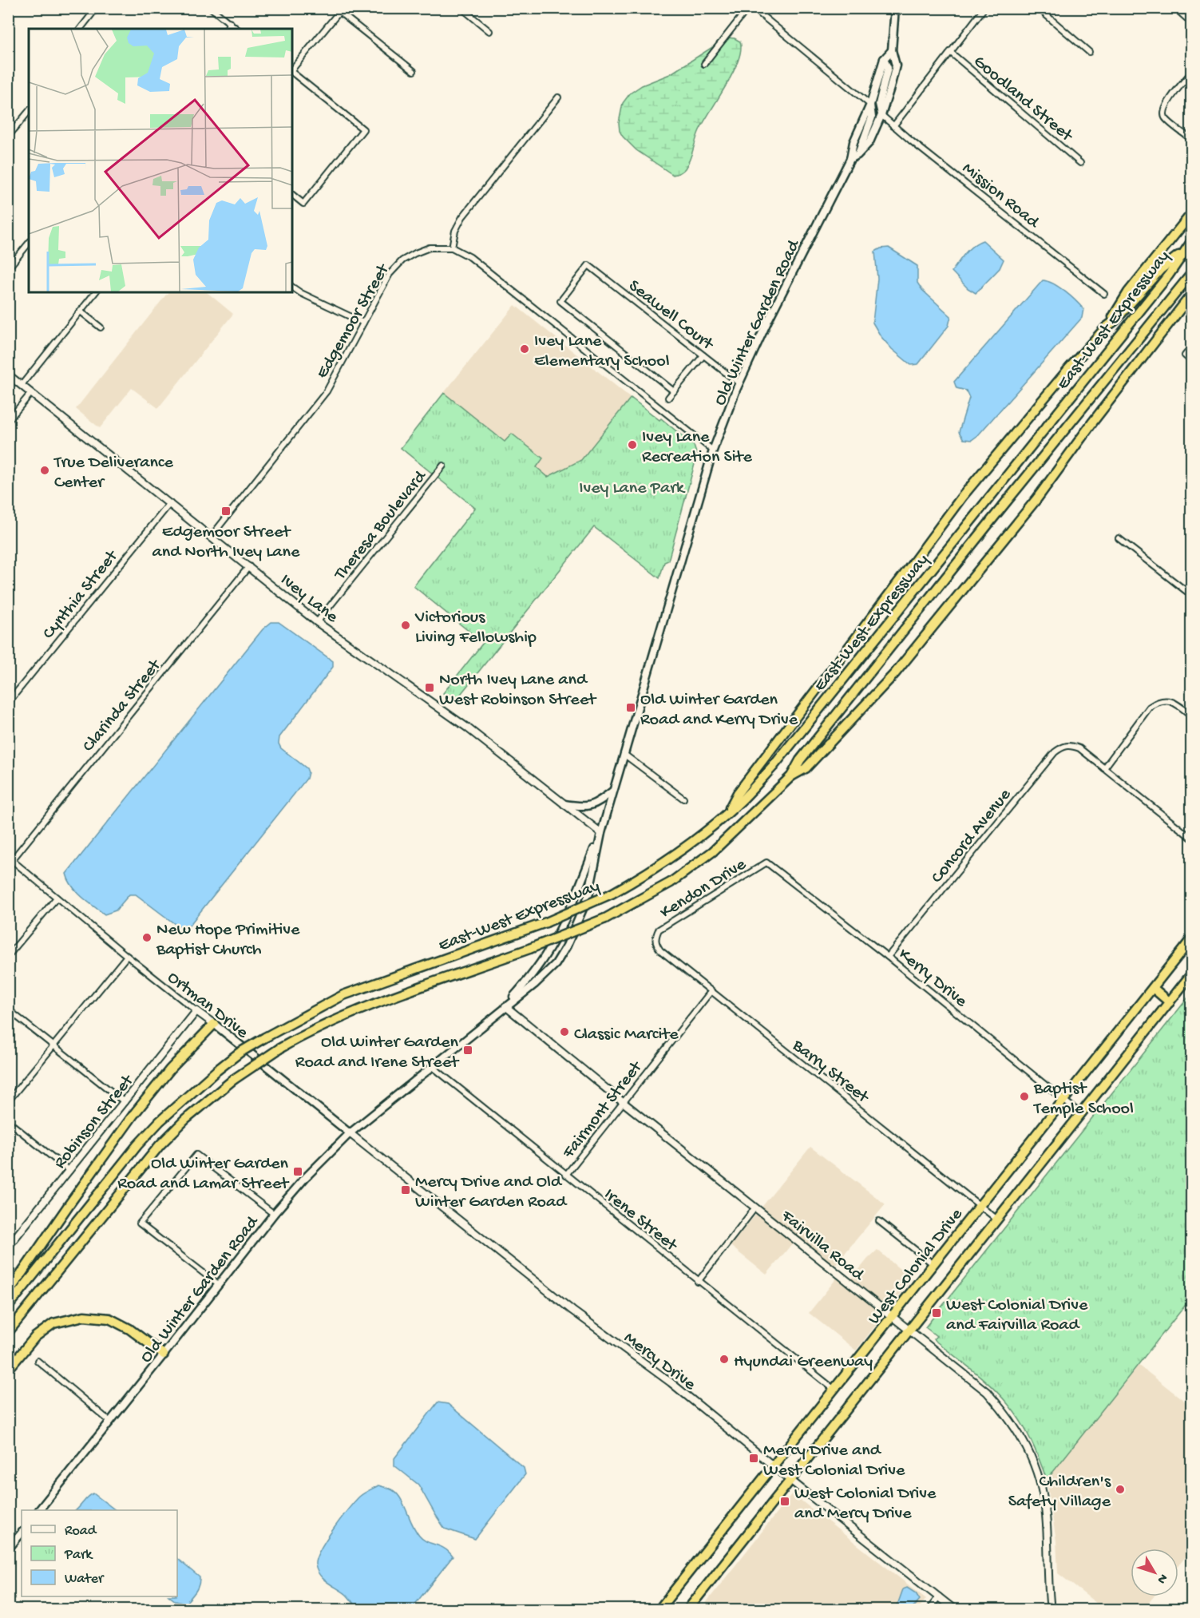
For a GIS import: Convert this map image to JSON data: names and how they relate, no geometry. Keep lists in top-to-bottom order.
{
  "streets": {
    "highway": ["East-West Expressway", "West Colonial Drive"],
    "main road": ["Old Winter Garden Road", "Ortman Drive"],
    "street": [
      "Goodland Street",
      "Mission Road",
      "Seawell Court",
      "Edgemoor Street",
      "Theresa Boulevard",
      "Cynthia Street",
      "Ivey Lane",
      "Clarinda Street",
      "Concord Avenue",
      "Kendon Drive",
      "Kerry Drive",
      "Barry Street",
      "Fairmont Street",
      "Robinson Street",
      "Irene Street",
      "Fairvilla Road",
      "Mercy Drive"
    ]
  },
  "crossings": [
    ["Seawell Court", "Old Winter Garden Road"],
    ["Edgemoor Street", "Ivey Lane"],
    ["Old Winter Garden Road", "Ivey Lane"],
    ["Old Winter Garden Road", "Ortman Drive"],
    ["Old Winter Garden Road", "Irene Street"],
    ["Old Winter Garden Road", "Fairvilla Road"],
    ["Old Winter Garden Road", "Mercy Drive"],
    ["Theresa Boulevard", "Ivey Lane"],
    ["Cynthia Street", "Ivey Lane"],
    ["Ivey Lane", "Clarinda Street"],
    ["Clarinda Street", "Ortman Drive"],
    ["Concord Avenue", "Kerry Drive"],
    ["Kendon Drive", "Kerry Drive"],
    ["Kendon Drive", "Barry Street"],
    ["Kerry Drive", "West Colonial Drive"],
    ["Ortman Drive", "Robinson Street"],
    ["Ortman Drive", "Mercy Drive"],
    ["Barry Street", "Fairmont Street"],
    ["Barry Street", "West Colonial Drive"],
    ["Fairmont Street", "Irene Street"],
    ["Fairmont Street", "Fairvilla Road"],
    ["Irene Street", "West Colonial Drive"],
    ["Fairvilla Road", "West Colonial Drive"],
    ["West Colonial Drive", "Mercy Drive"]
  ],
  "parks": ["Ivey Lane Park"],
  "places": {
    "other": [
      "Ivey Lane Elementary School",
      "Ivey Lane Recreation Site",
      "True Deliverance Center",
      "Victorious Living Fellowship",
      "New Hope Primitive Baptist Church",
      "Classic Marcite",
      "Baptist Temple School",
      "Hyundai Greenway",
      "Children's Safety Village"
    ],
    "transit": [
      "Edgemoor Street and North Ivey Lane",
      "North Ivey Lane and West Robinson Street",
      "Old Winter Garden Road and Kerry Drive",
      "Old Winter Garden Road and Irene Street",
      "Old Winter Garden Road and Lamar Street",
      "Mercy Drive and Old Winter Garden Road",
      "West Colonial Drive and Fairvilla Road",
      "Mercy Drive and West Colonial Drive",
      "West Colonial Drive and Mercy Drive"
    ]
  },
  "legend": ["Road", "Park", "Water"],
  "north": "bottom right"
}
